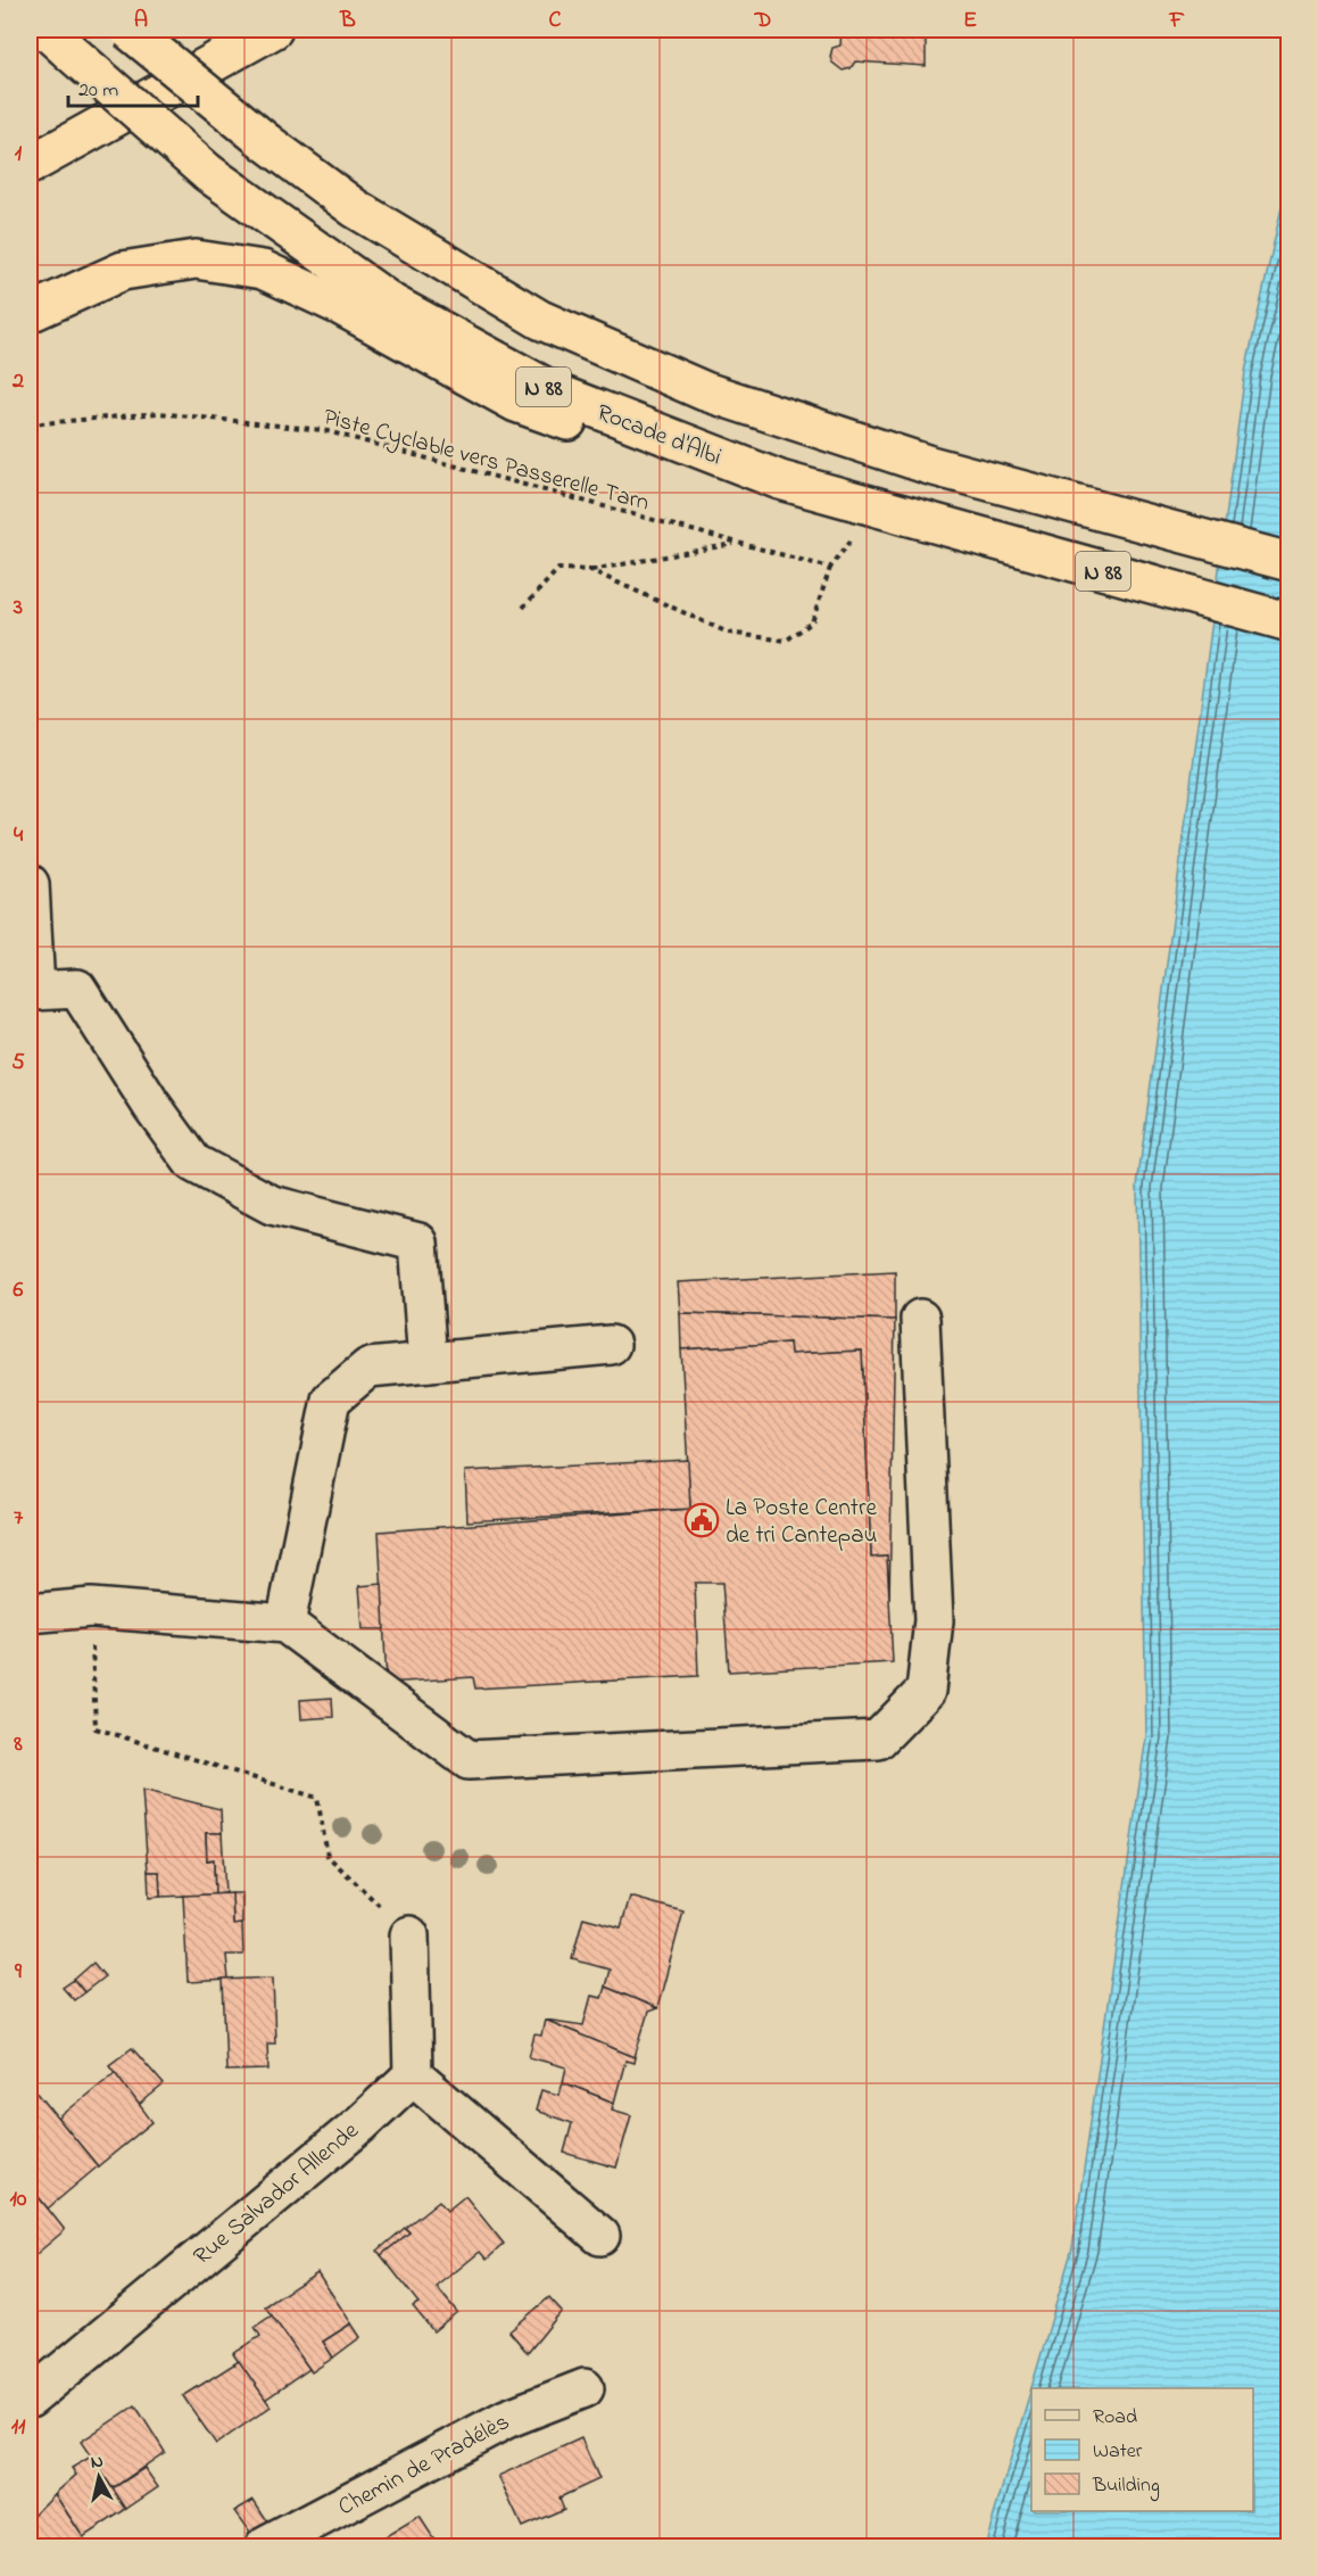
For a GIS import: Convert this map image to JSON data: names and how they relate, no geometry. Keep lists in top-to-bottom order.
{
  "streets": {
    "highway": ["N 88", "Rocade d'Albi"],
    "street": ["Rue Salvador Allende", "Chemin de Pradélès"],
    "path": ["Piste Cyclable vers Passerelle Tarn"]
  },
  "places": {
    "public building": ["La Poste Centre de tri Cantepau"]
  },
  "legend": ["Road", "Water", "Building"],
  "scale_bar": "20 m",
  "north": "top",
  "grid": {
    "columns": [
      "A",
      "B",
      "C",
      "D",
      "E",
      "F"
    ],
    "rows": [
      "1",
      "2",
      "3",
      "4",
      "5",
      "6",
      "7",
      "8",
      "9",
      "10",
      "11"
    ]
  }
}
